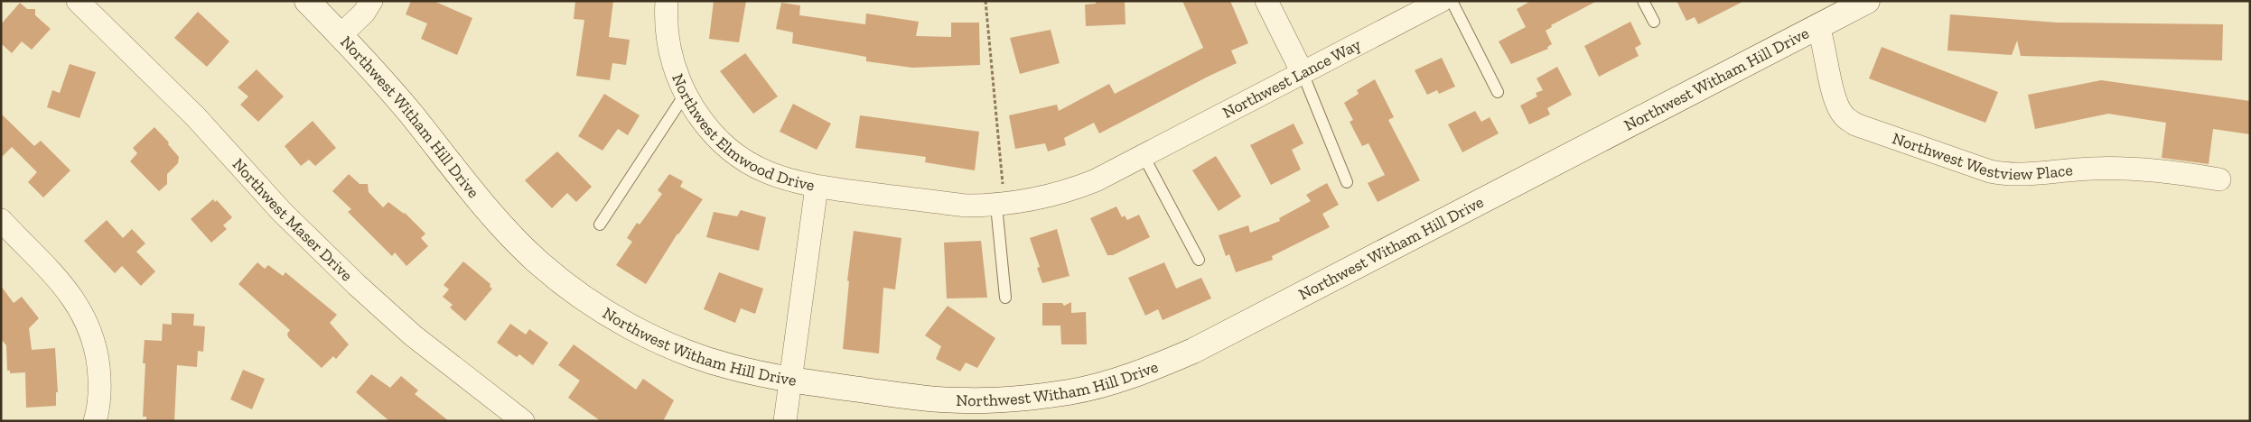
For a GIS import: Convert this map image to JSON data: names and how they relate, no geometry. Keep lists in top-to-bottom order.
{
  "streets": {
    "street": [
      "Northwest Lance Way",
      "Northwest Witham Hill Drive",
      "Northwest Elmwood Drive",
      "Northwest Westview Place",
      "Northwest Maser Drive"
    ]
  },
  "crossings": [
    ["Northwest Lance Way", "Northwest Elmwood Drive"],
    ["Northwest Witham Hill Drive", "Northwest Elmwood Drive"],
    ["Northwest Witham Hill Drive", "Northwest Westview Place"]
  ]
}
